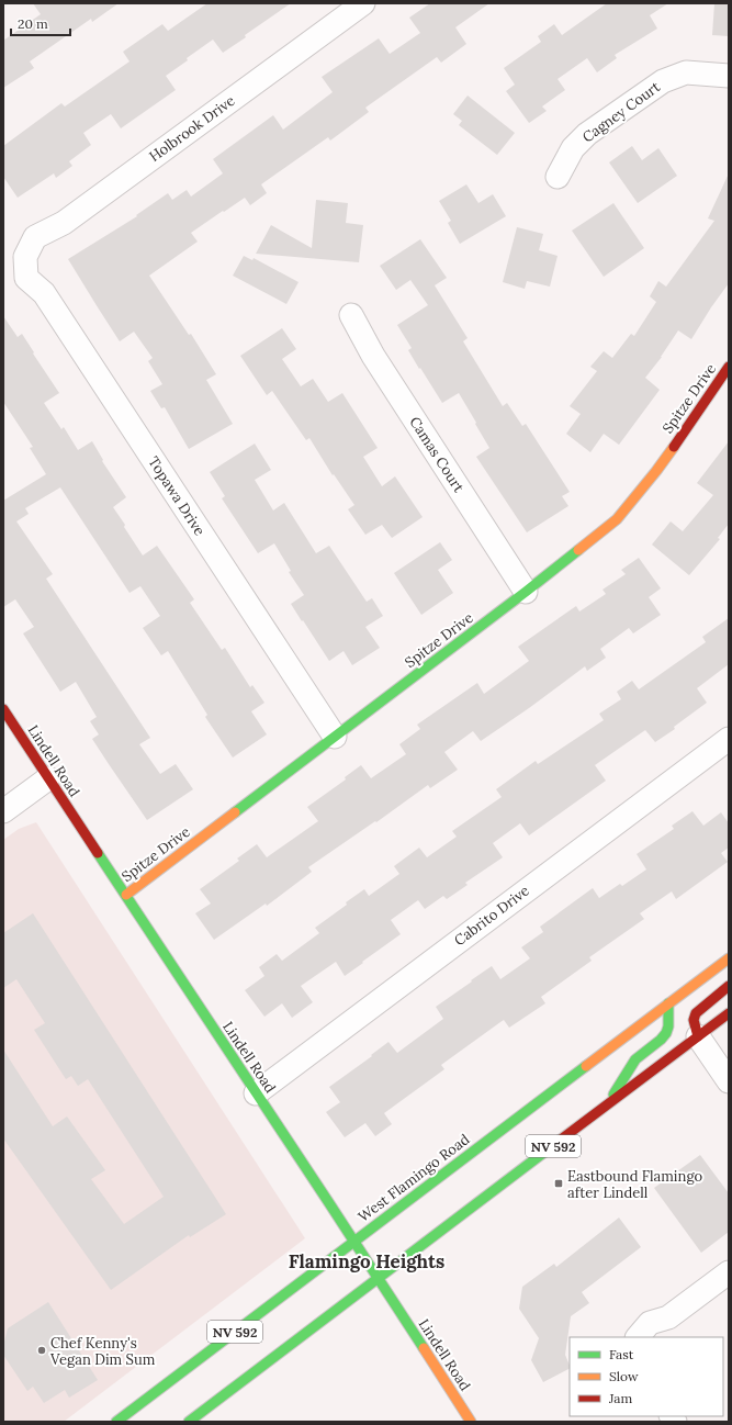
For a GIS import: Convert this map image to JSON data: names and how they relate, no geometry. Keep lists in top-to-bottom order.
{
  "streets": {
    "street": [
      "Cagney Court",
      "Holbrook Drive",
      "Spitze Drive",
      "Camas Court",
      "Topawa Drive",
      "Lindell Road",
      "Cabrito Drive",
      "NV 592",
      "West Flamingo Road"
    ]
  },
  "crossings": [
    ["Holbrook Drive", "Topawa Drive"],
    ["Spitze Drive", "Camas Court"],
    ["Spitze Drive", "Topawa Drive"],
    ["Spitze Drive", "Lindell Road"],
    ["Lindell Road", "Cabrito Drive"],
    ["Lindell Road", "NV 592"],
    ["Lindell Road", "West Flamingo Road"]
  ],
  "districts": ["Flamingo Heights"],
  "places": {
    "transit": ["Eastbound Flamingo after Lindell"],
    "other": ["Chef Kenny's Vegan Dim Sum"]
  },
  "legend": ["Fast", "Slow", "Jam"],
  "scale_bar": "20 m"
}
